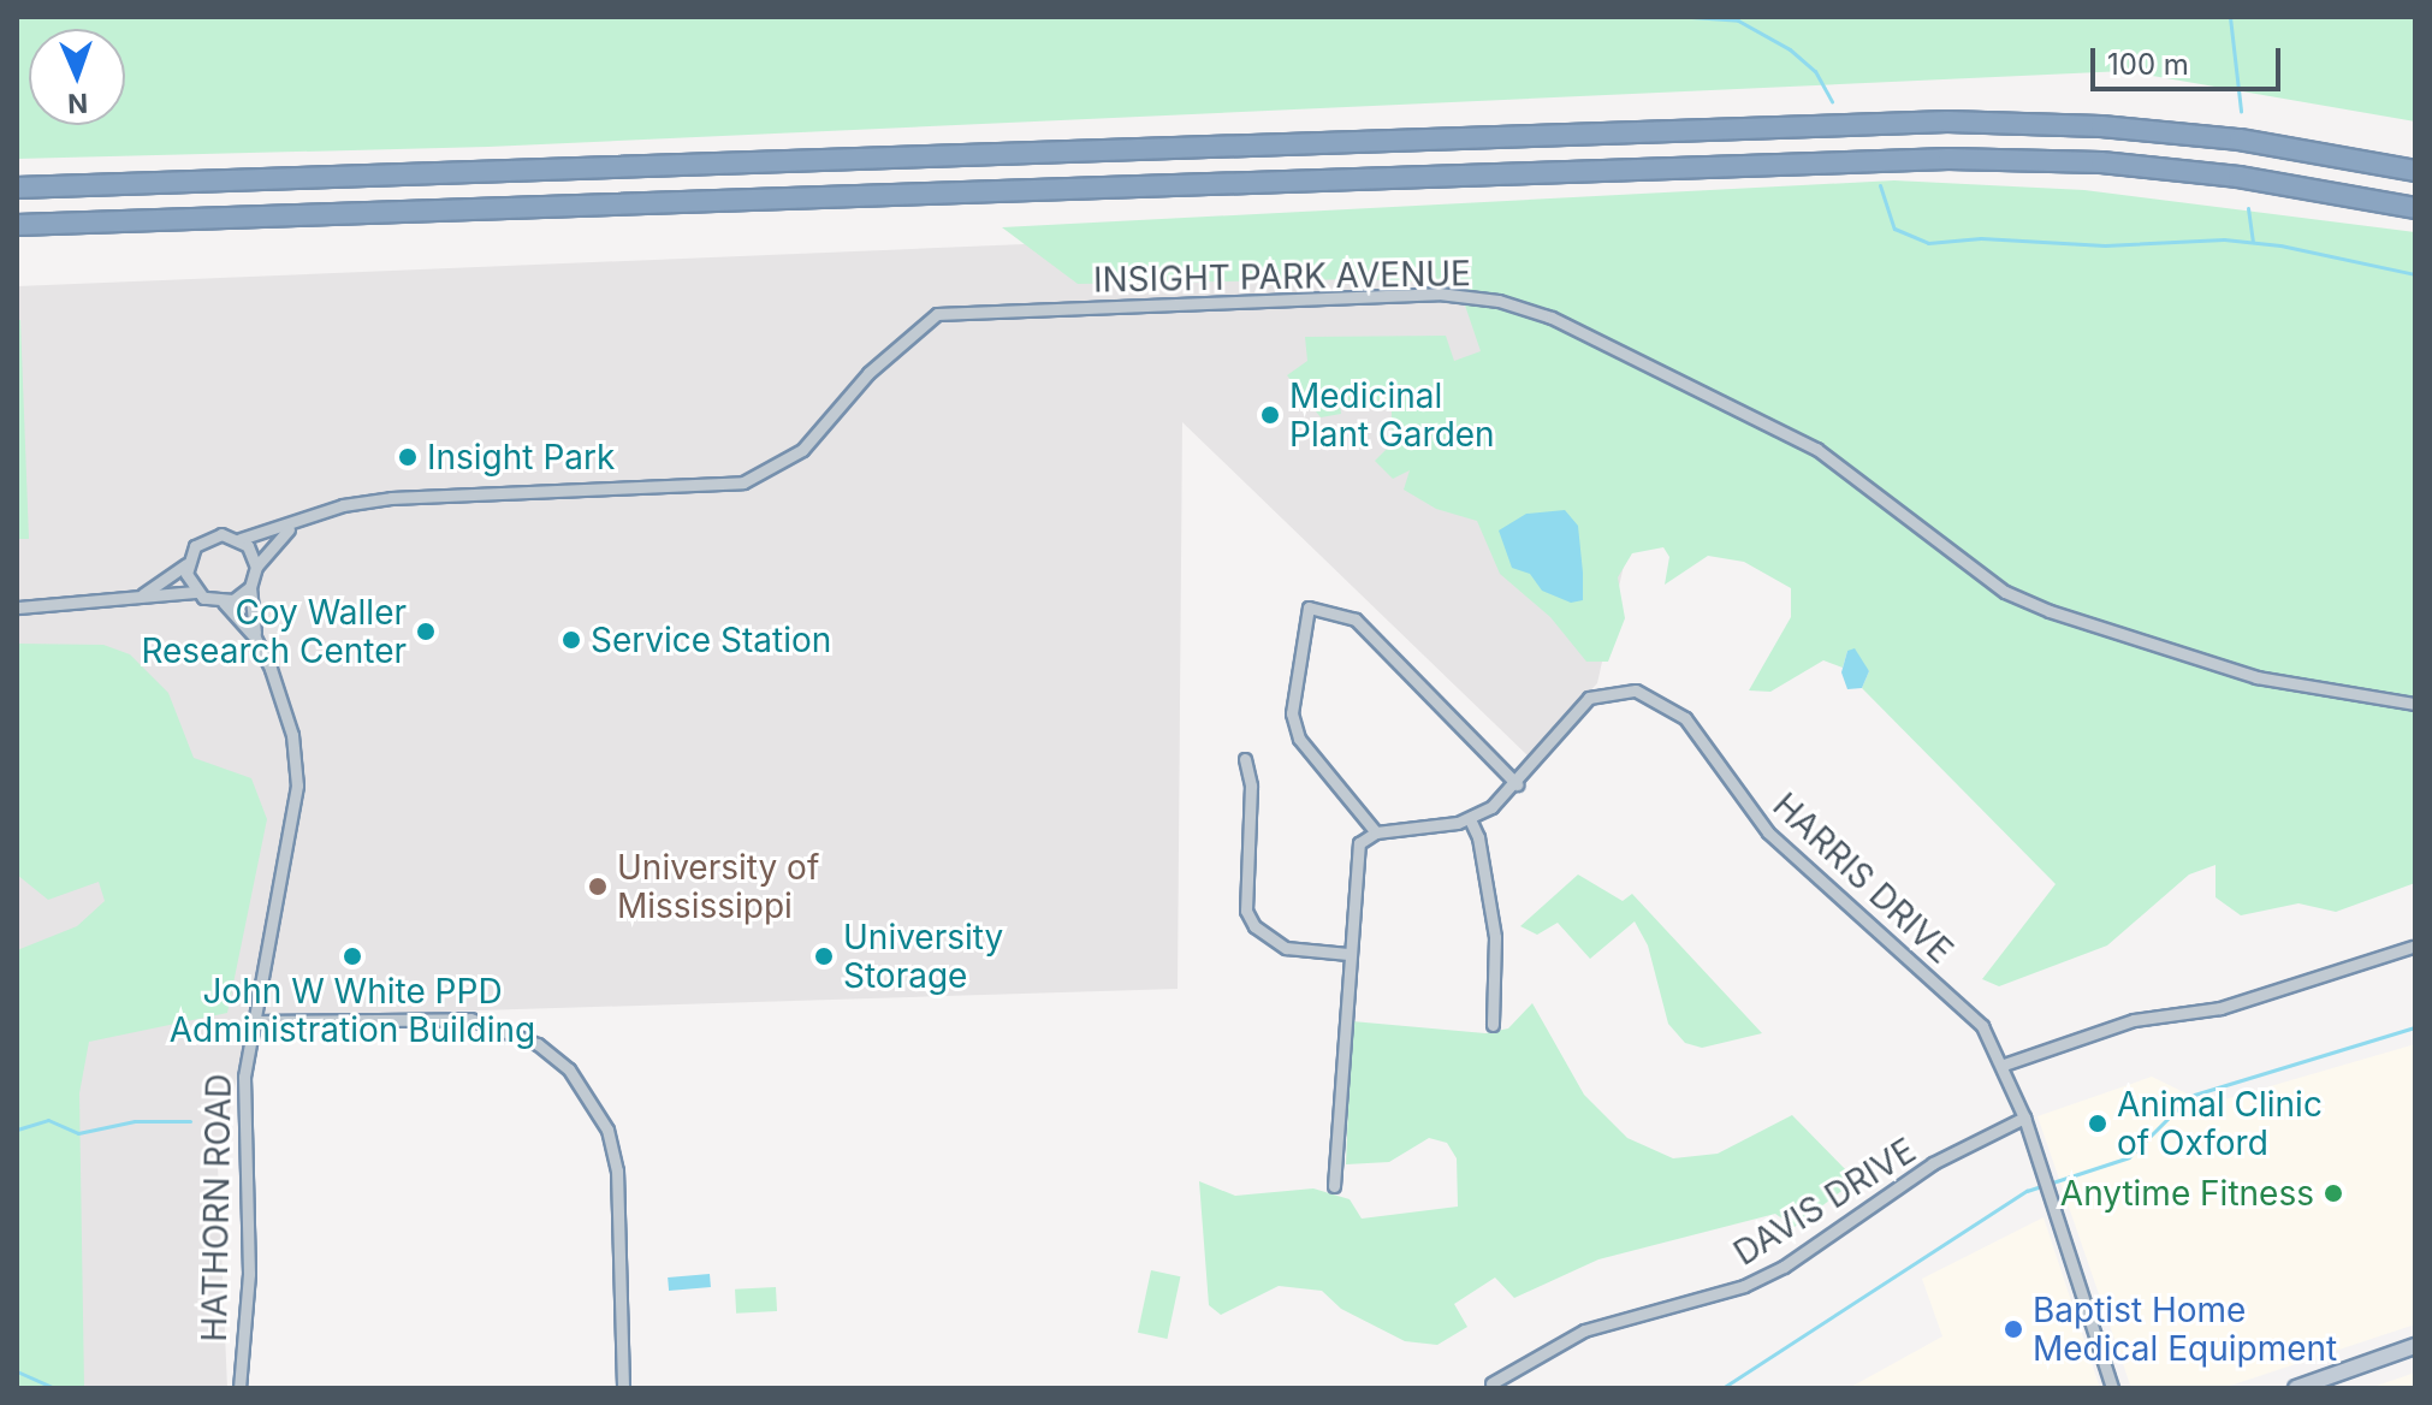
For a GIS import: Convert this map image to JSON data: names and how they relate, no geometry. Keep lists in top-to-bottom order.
{
  "streets": {
    "street": [
      "INSIGHT PARK AVENUE",
      "HARRIS DRIVE",
      "DAVIS DRIVE",
      "HATHORN ROAD"
    ]
  },
  "crossings": [
    ["INSIGHT PARK AVENUE", "HATHORN ROAD"],
    ["HARRIS DRIVE", "DAVIS DRIVE"]
  ],
  "places": [
    "Medicinal Plant Garden",
    "Insight Park",
    "Coy Waller Research Center",
    "Service Station",
    "University of Mississippi",
    "John W White PPD Administration Building",
    "University Storage",
    "Animal Clinic of Oxford",
    "Anytime Fitness",
    "Baptist Home Medical Equipment"
  ],
  "scale_bar": "100 m",
  "north": "bottom"
}
